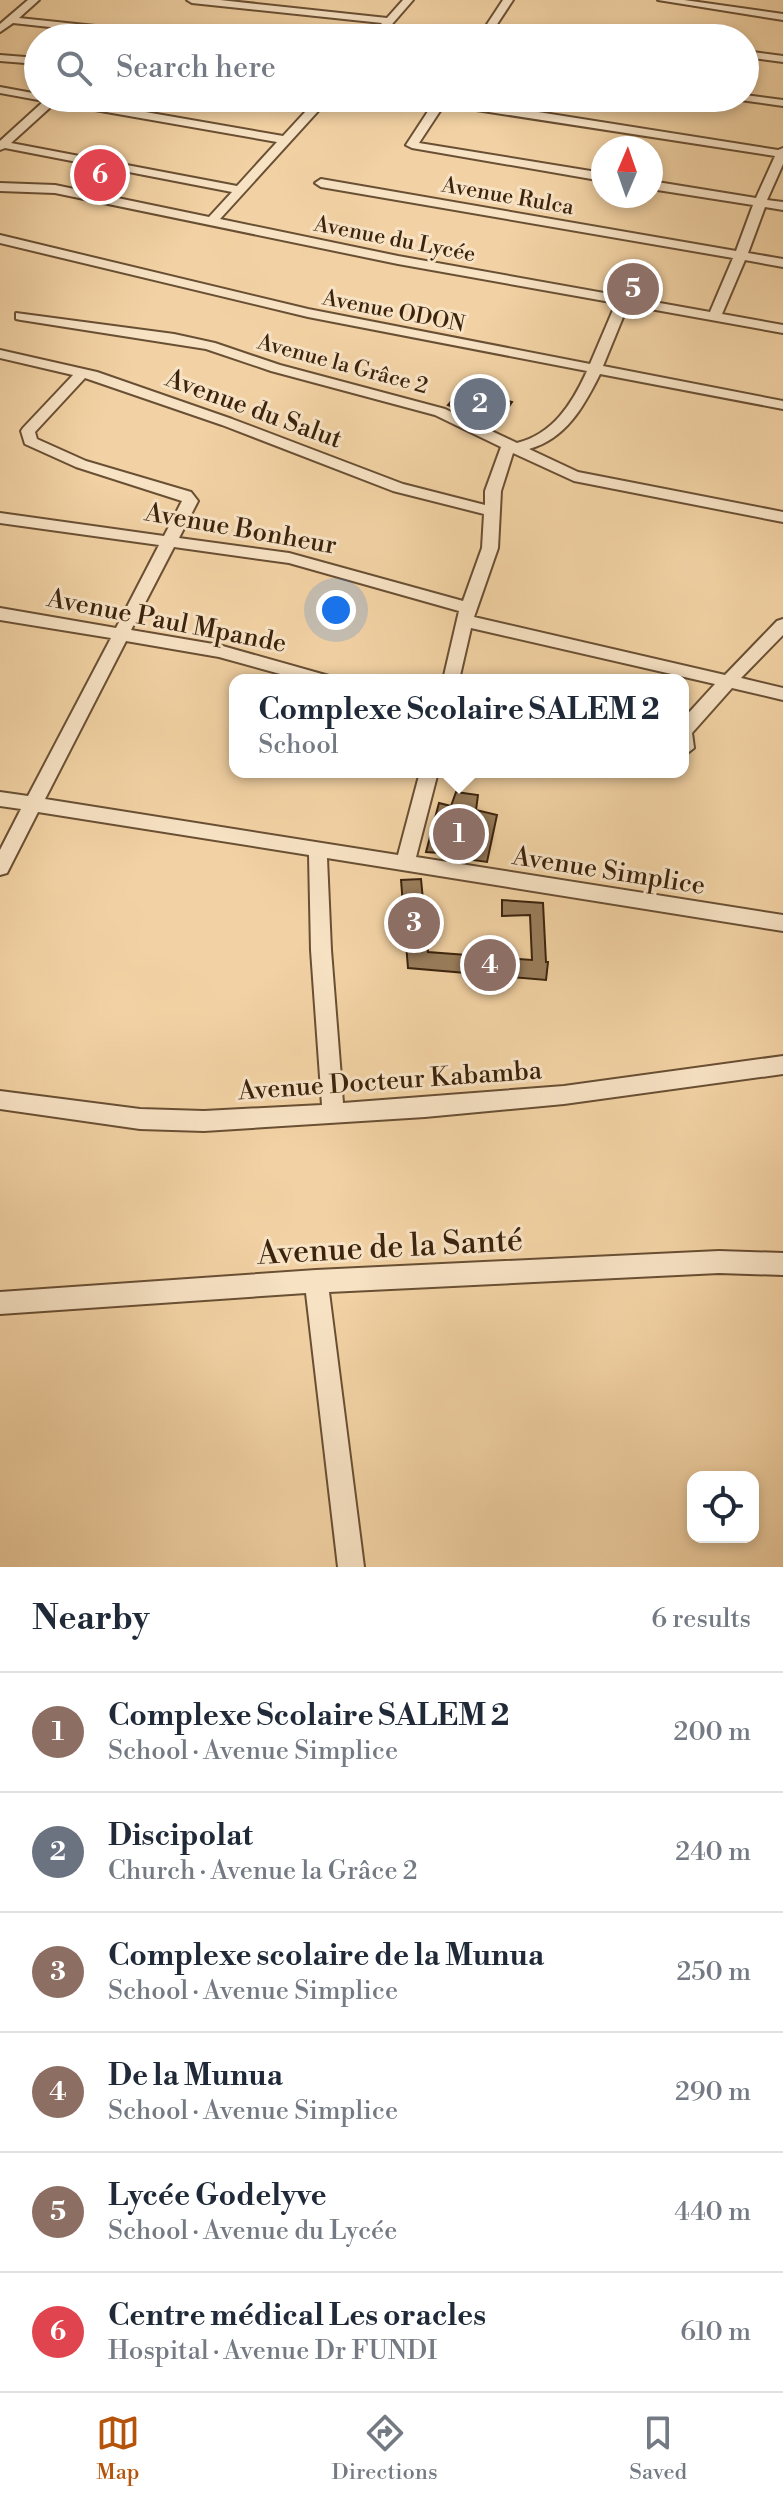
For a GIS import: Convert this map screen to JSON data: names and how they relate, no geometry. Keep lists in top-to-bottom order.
{
  "streets": {
    "street": [
      "Avenue Rulca",
      "Avenue du Lycée",
      "Avenue ODON",
      "Avenue la Grâce 2",
      "Avenue du Salut",
      "Avenue Bonheur",
      "Avenue Paul Mpande",
      "Avenue Simplice",
      "Avenue Docteur Kabamba",
      "Avenue de la Santé"
    ]
  },
  "north": "top",
  "page": {
    "search": "Search here",
    "pins": [
      "6",
      "5",
      "2",
      "1",
      "3",
      "4"
    ],
    "popup": ["Complexe Scolaire SALEM 2", "School"],
    "heading": ["Nearby", "6 results"],
    "list": [
      {
        "mark": "1",
        "name": "Complexe Scolaire SALEM 2",
        "note": "School · Avenue Simplice",
        "value": "200 m"
      },
      {
        "mark": "2",
        "name": "Discipolat",
        "note": "Church · Avenue la Grâce 2",
        "value": "240 m"
      },
      {
        "mark": "3",
        "name": "Complexe scolaire de la Munua",
        "note": "School · Avenue Simplice",
        "value": "250 m"
      },
      {
        "mark": "4",
        "name": "De la Munua",
        "note": "School · Avenue Simplice",
        "value": "290 m"
      },
      {
        "mark": "5",
        "name": "Lycée Godelyve",
        "note": "School · Avenue du Lycée",
        "value": "440 m"
      },
      {
        "mark": "6",
        "name": "Centre médical Les oracles",
        "note": "Hospital · Avenue Dr FUNDI",
        "value": "610 m"
      }
    ],
    "nav": ["Map", "Directions", "Saved"]
  }
}
